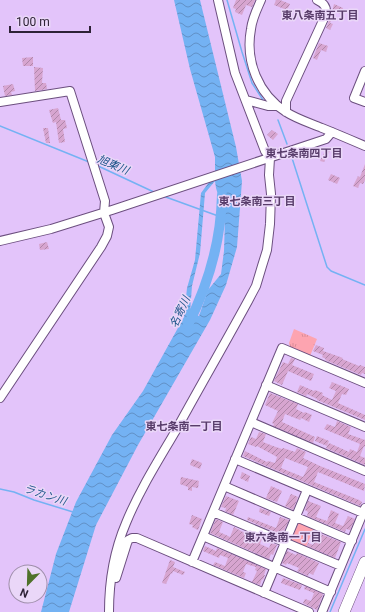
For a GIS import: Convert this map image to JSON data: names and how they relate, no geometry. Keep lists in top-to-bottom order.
{
  "districts": [
    "東八条南五丁目",
    "東七条南四丁目",
    "東七条南三丁目",
    "東七条南一丁目",
    "東六条南一丁目"
  ],
  "water": ["旭東川", "名寄川", "ラカン川"],
  "scale_bar": "100 m",
  "north": "bottom left"
}
